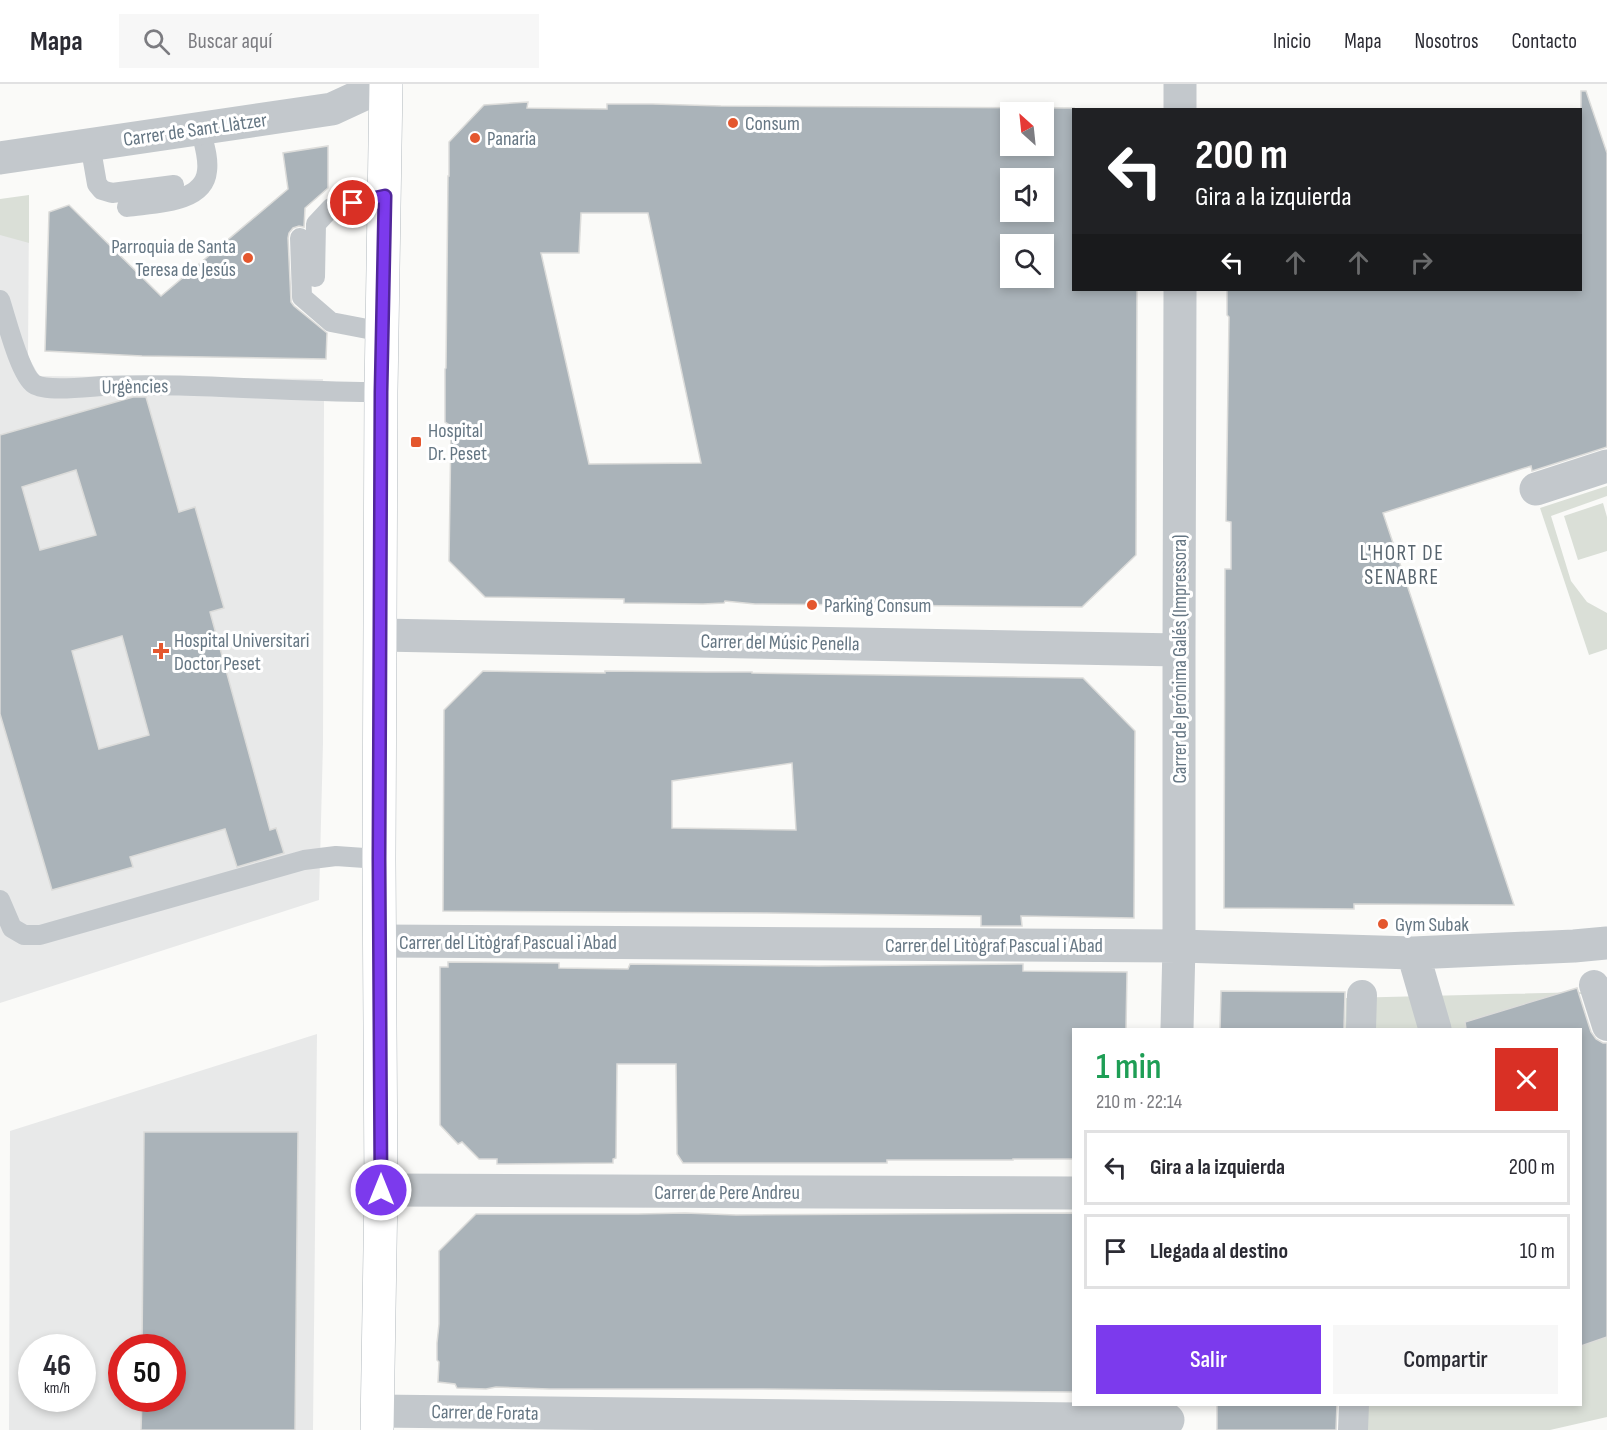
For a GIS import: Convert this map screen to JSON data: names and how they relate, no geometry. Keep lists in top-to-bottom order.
{
  "streets": {
    "street": [
      "Carrer de Sant Llàtzer",
      "Carrer del Músic Penella",
      "Carrer de Jerónima Galés (Impressora)",
      "Carrer del Litògraf Pascual i Abad",
      "Carrer de Pere Andreu",
      "Carrer de Forata"
    ],
    "lane": ["Urgències"]
  },
  "crossings": [
    ["Carrer del Músic Penella", "Carrer de Jerónima Galés (Impressora)"],
    ["Carrer de Jerónima Galés (Impressora)", "Carrer del Litògraf Pascual i Abad"]
  ],
  "districts": ["L'HORT DE SENABRE"],
  "places": {
    "other": [
      "Consum",
      "Panaria",
      "Parroquia de Santa Teresa de Jesús",
      "Parking Consum",
      "Gym Subak"
    ],
    "transit": ["Hospital Dr. Peset"],
    "health": ["Hospital Universitari Doctor Peset"]
  },
  "north": "top left",
  "page": {
    "header": "Mapa",
    "search": "Buscar aquí",
    "nav": [
      "Inicio",
      "Mapa",
      "Nosotros",
      "Contacto"
    ],
    "turn": ["200 m", "Gira a la izquierda"],
    "heading": ["1 min", "210 m · 22:14"],
    "list": [
      {
        "name": "Gira a la izquierda",
        "value": "200 m"
      },
      {
        "name": "Llegada al destino",
        "value": "10 m"
      }
    ],
    "buttons": ["Salir", "Compartir"],
    "speed": "46 km/h",
    "limit": "50"
  }
}
